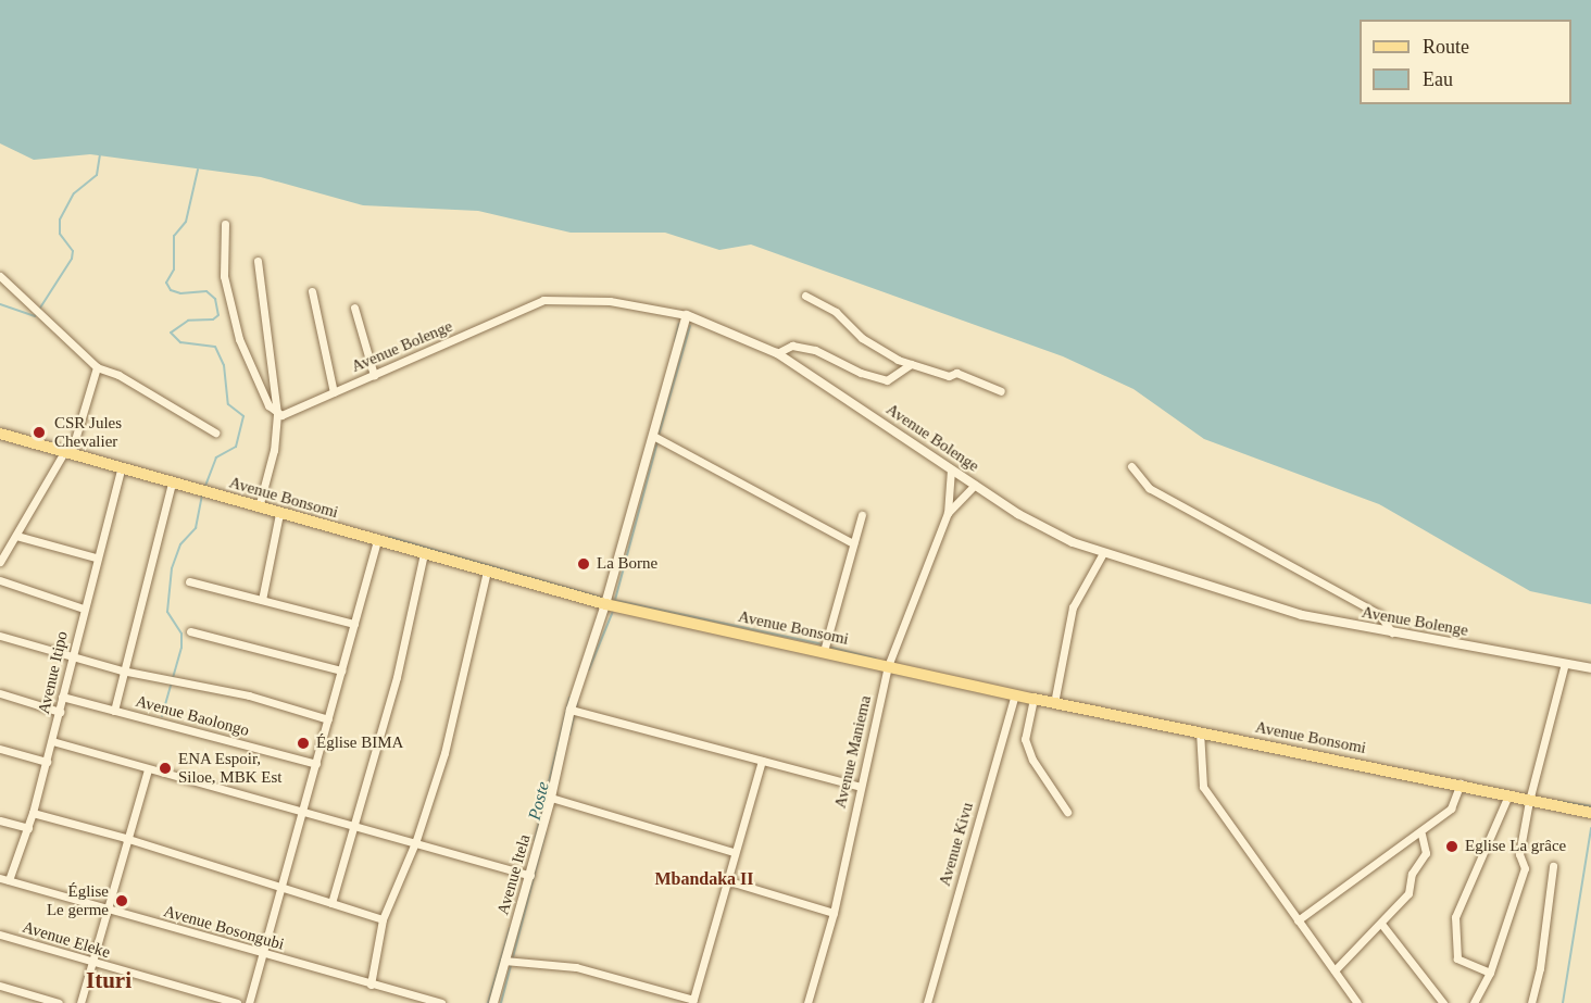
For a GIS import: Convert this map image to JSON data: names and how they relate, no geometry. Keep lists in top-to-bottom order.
{
  "streets": {
    "main road": ["Avenue Bonsomi"],
    "street": [
      "Avenue Bolenge",
      "Avenue Itipo",
      "Avenue Baolongo",
      "Avenue Maniema",
      "Avenue Kivu",
      "Avenue Itela",
      "Avenue Bosongubi",
      "Avenue Eleke"
    ]
  },
  "crossings": [
    ["Avenue Bolenge", "Avenue Itela"],
    ["Avenue Bonsomi", "Avenue Itipo"],
    ["Avenue Bonsomi", "Avenue Maniema"],
    ["Avenue Bonsomi", "Avenue Kivu"],
    ["Avenue Bonsomi", "Avenue Itela"],
    ["Avenue Itipo", "Avenue Baolongo"],
    ["Avenue Itipo", "Avenue Bosongubi"]
  ],
  "districts": ["Mbandaka II", "Ituri"],
  "water": ["Poste"],
  "places": [
    "CSR Jules Chevalier",
    "La Borne",
    "Église BIMA",
    "ENA Espoir, Siloe, MBK Est",
    "Eglise La grâce",
    "Église Le germe"
  ],
  "legend": ["Route", "Eau"]
}
